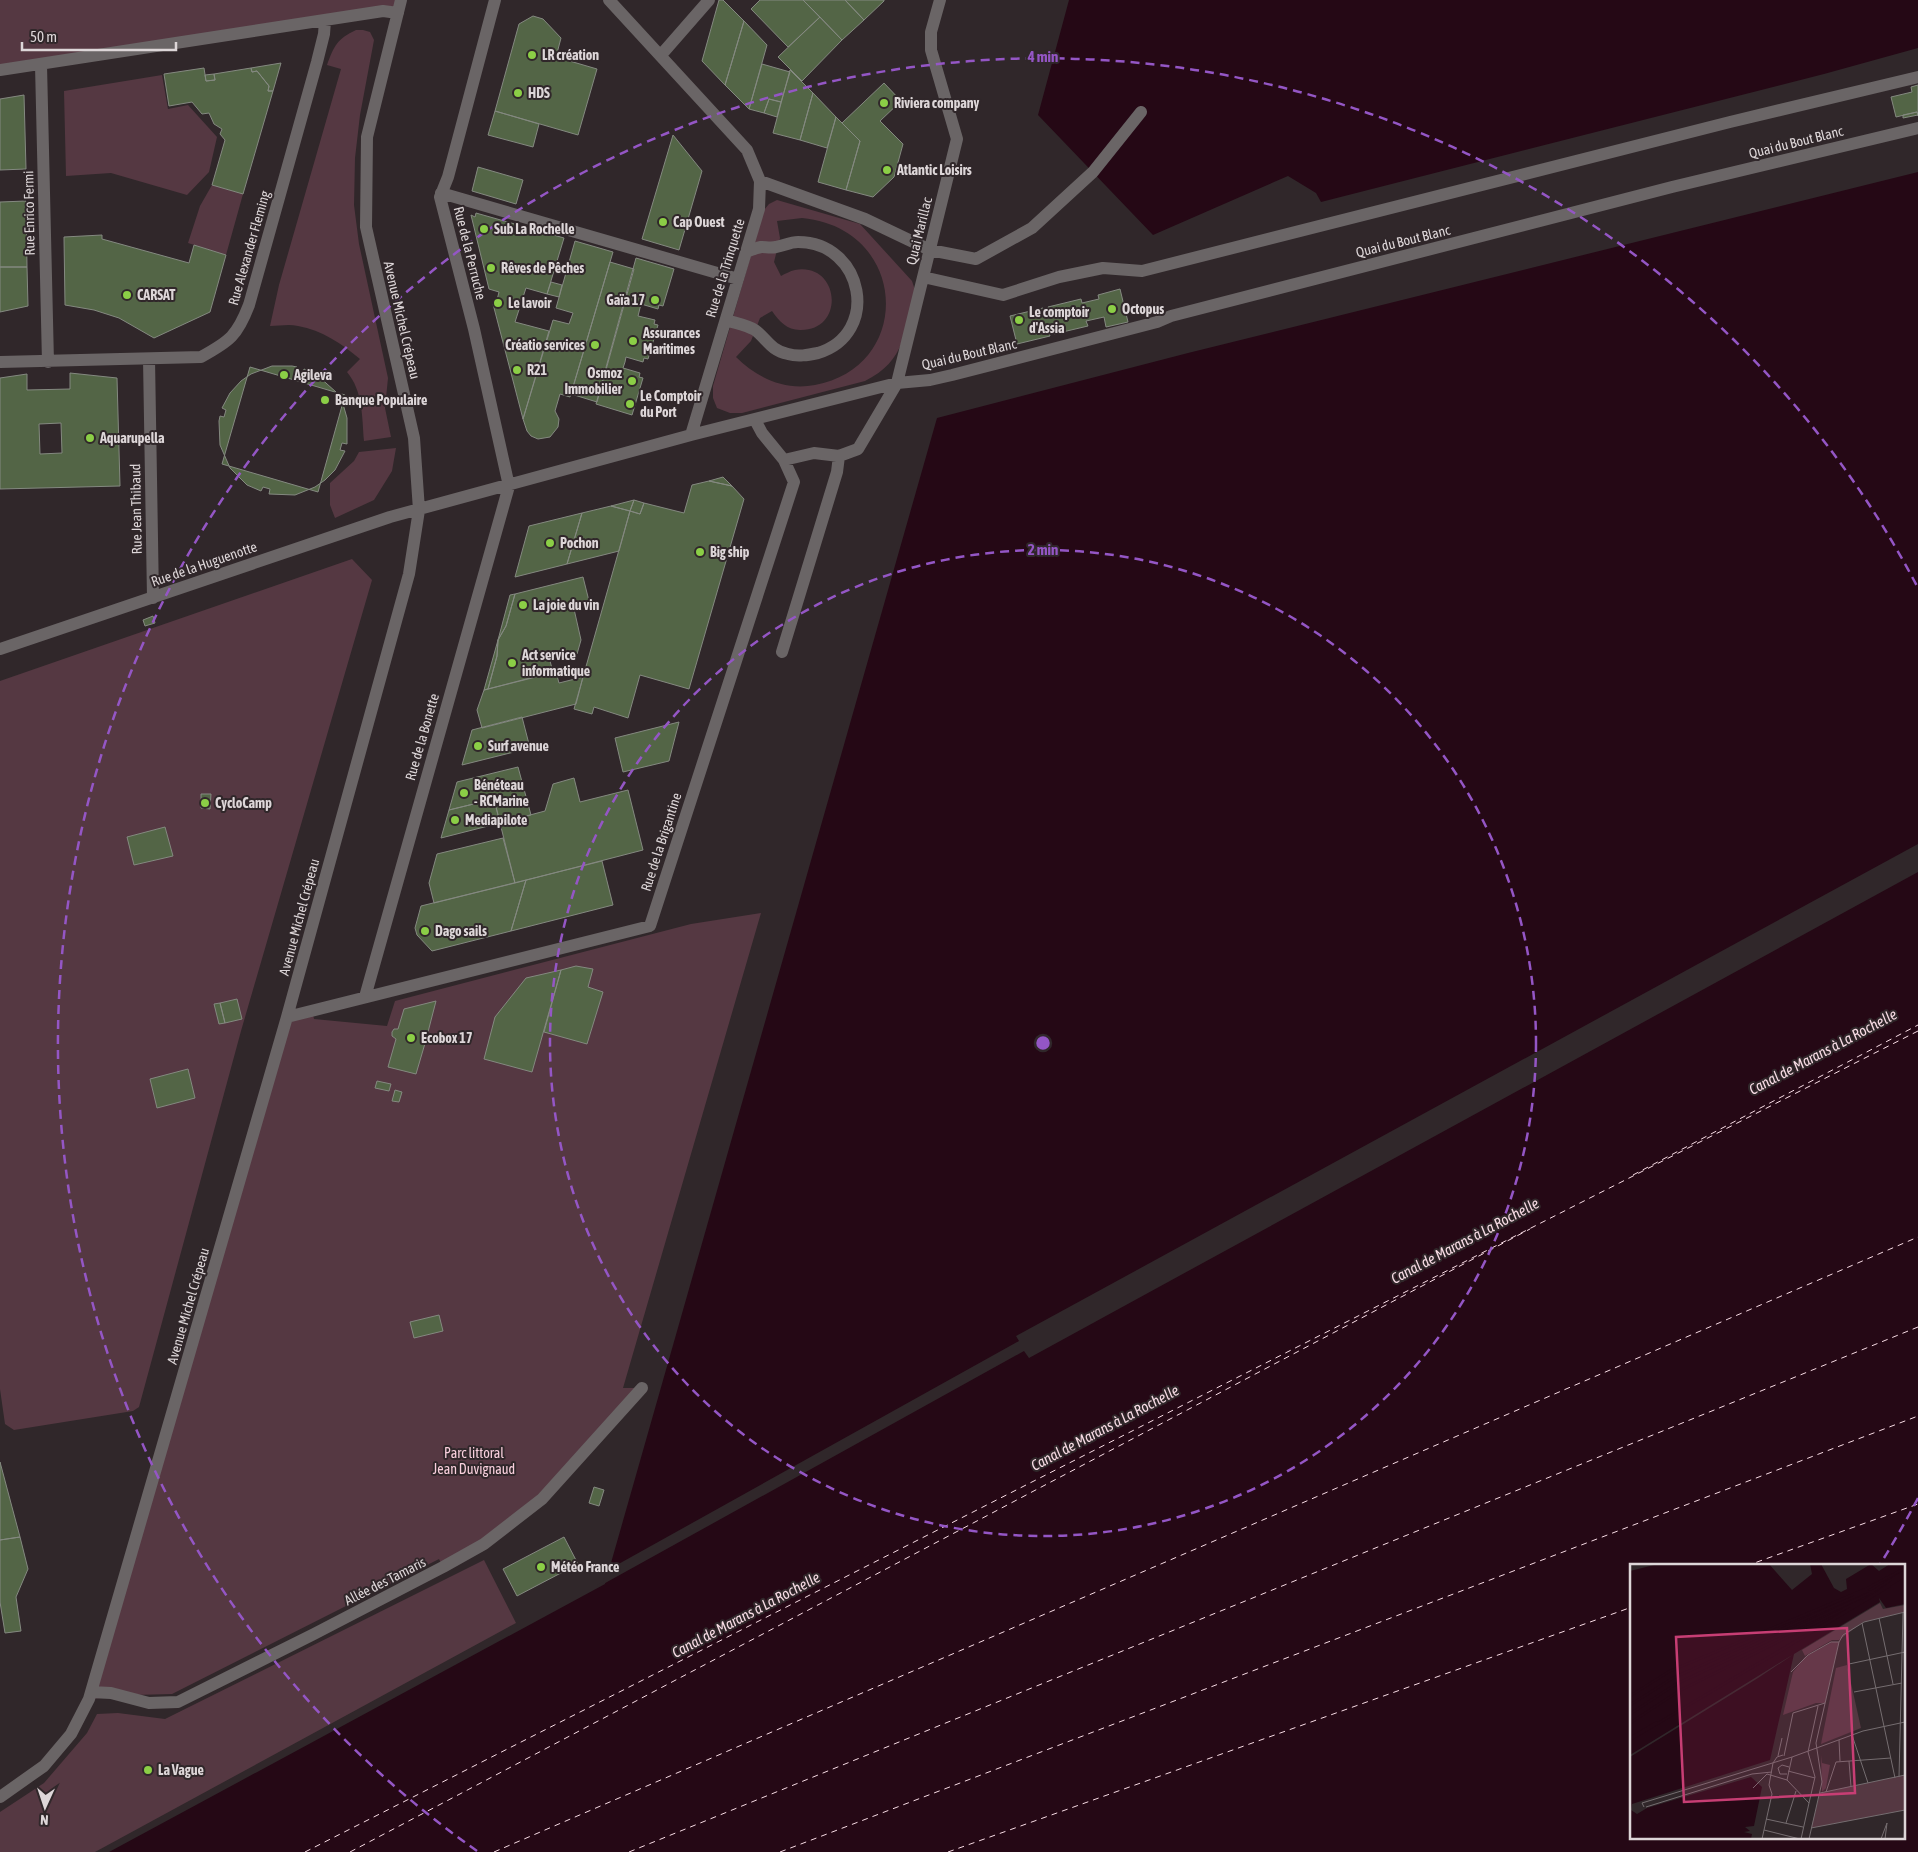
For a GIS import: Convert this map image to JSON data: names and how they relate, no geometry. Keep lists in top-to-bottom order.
{
  "streets": {
    "street": [
      "Quai du Bout Blanc",
      "Rue Enrico Fermi",
      "Quai Marillac",
      "Rue Alexander Fleming",
      "Rue de la Perruche",
      "Rue de la Trinquette",
      "Avenue Michel Crépeau",
      "Rue Jean Thibaud",
      "Rue de la Huguenotte",
      "Rue de la Bonette",
      "Rue de la Brigantine",
      "Allée des Tamaris"
    ]
  },
  "crossings": [
    ["Quai du Bout Blanc", "Quai Marillac"],
    ["Quai du Bout Blanc", "Rue de la Trinquette"],
    ["Quai du Bout Blanc", "Rue de la Brigantine"],
    ["Rue Enrico Fermi", "Rue Alexander Fleming"],
    ["Rue Alexander Fleming", "Rue Jean Thibaud"],
    ["Rue de la Perruche", "Rue de la Bonette"],
    ["Avenue Michel Crépeau", "Rue de la Huguenotte"],
    ["Avenue Michel Crépeau", "Rue de la Brigantine"],
    ["Avenue Michel Crépeau", "Allée des Tamaris"],
    ["Rue Jean Thibaud", "Rue de la Huguenotte"],
    ["Rue de la Bonette", "Rue de la Brigantine"]
  ],
  "water": ["Canal de Marans à La Rochelle"],
  "parks": ["Parc littoral Jean Duvignaud"],
  "places": [
    "LR création",
    "HDS",
    "Riviera company",
    "Atlantic Loisirs",
    "Cap Ouest",
    "Sub La Rochelle",
    "Rêves de Pêches",
    "CARSAT",
    "Gaïa 17",
    "Le lavoir",
    "Octopus",
    "Le comptoir d'Assia",
    "Assurances Maritimes",
    "Créatio services",
    "R21",
    "Agileva",
    "Osmoz Immobilier",
    "Banque Populaire",
    "Le Comptoir du Port",
    "Aquarupella",
    "Pochon",
    "Big ship",
    "La joie du vin",
    "Act service informatique",
    "Surf avenue",
    "Bénéteau - RCMarine",
    "CycloCamp",
    "Mediapilote",
    "Dago sails",
    "Ecobox 17",
    "Météo France",
    "La Vague"
  ],
  "scale_bar": "50 m",
  "north": "bottom",
  "rings": ["4 min", "2 min"]
}
